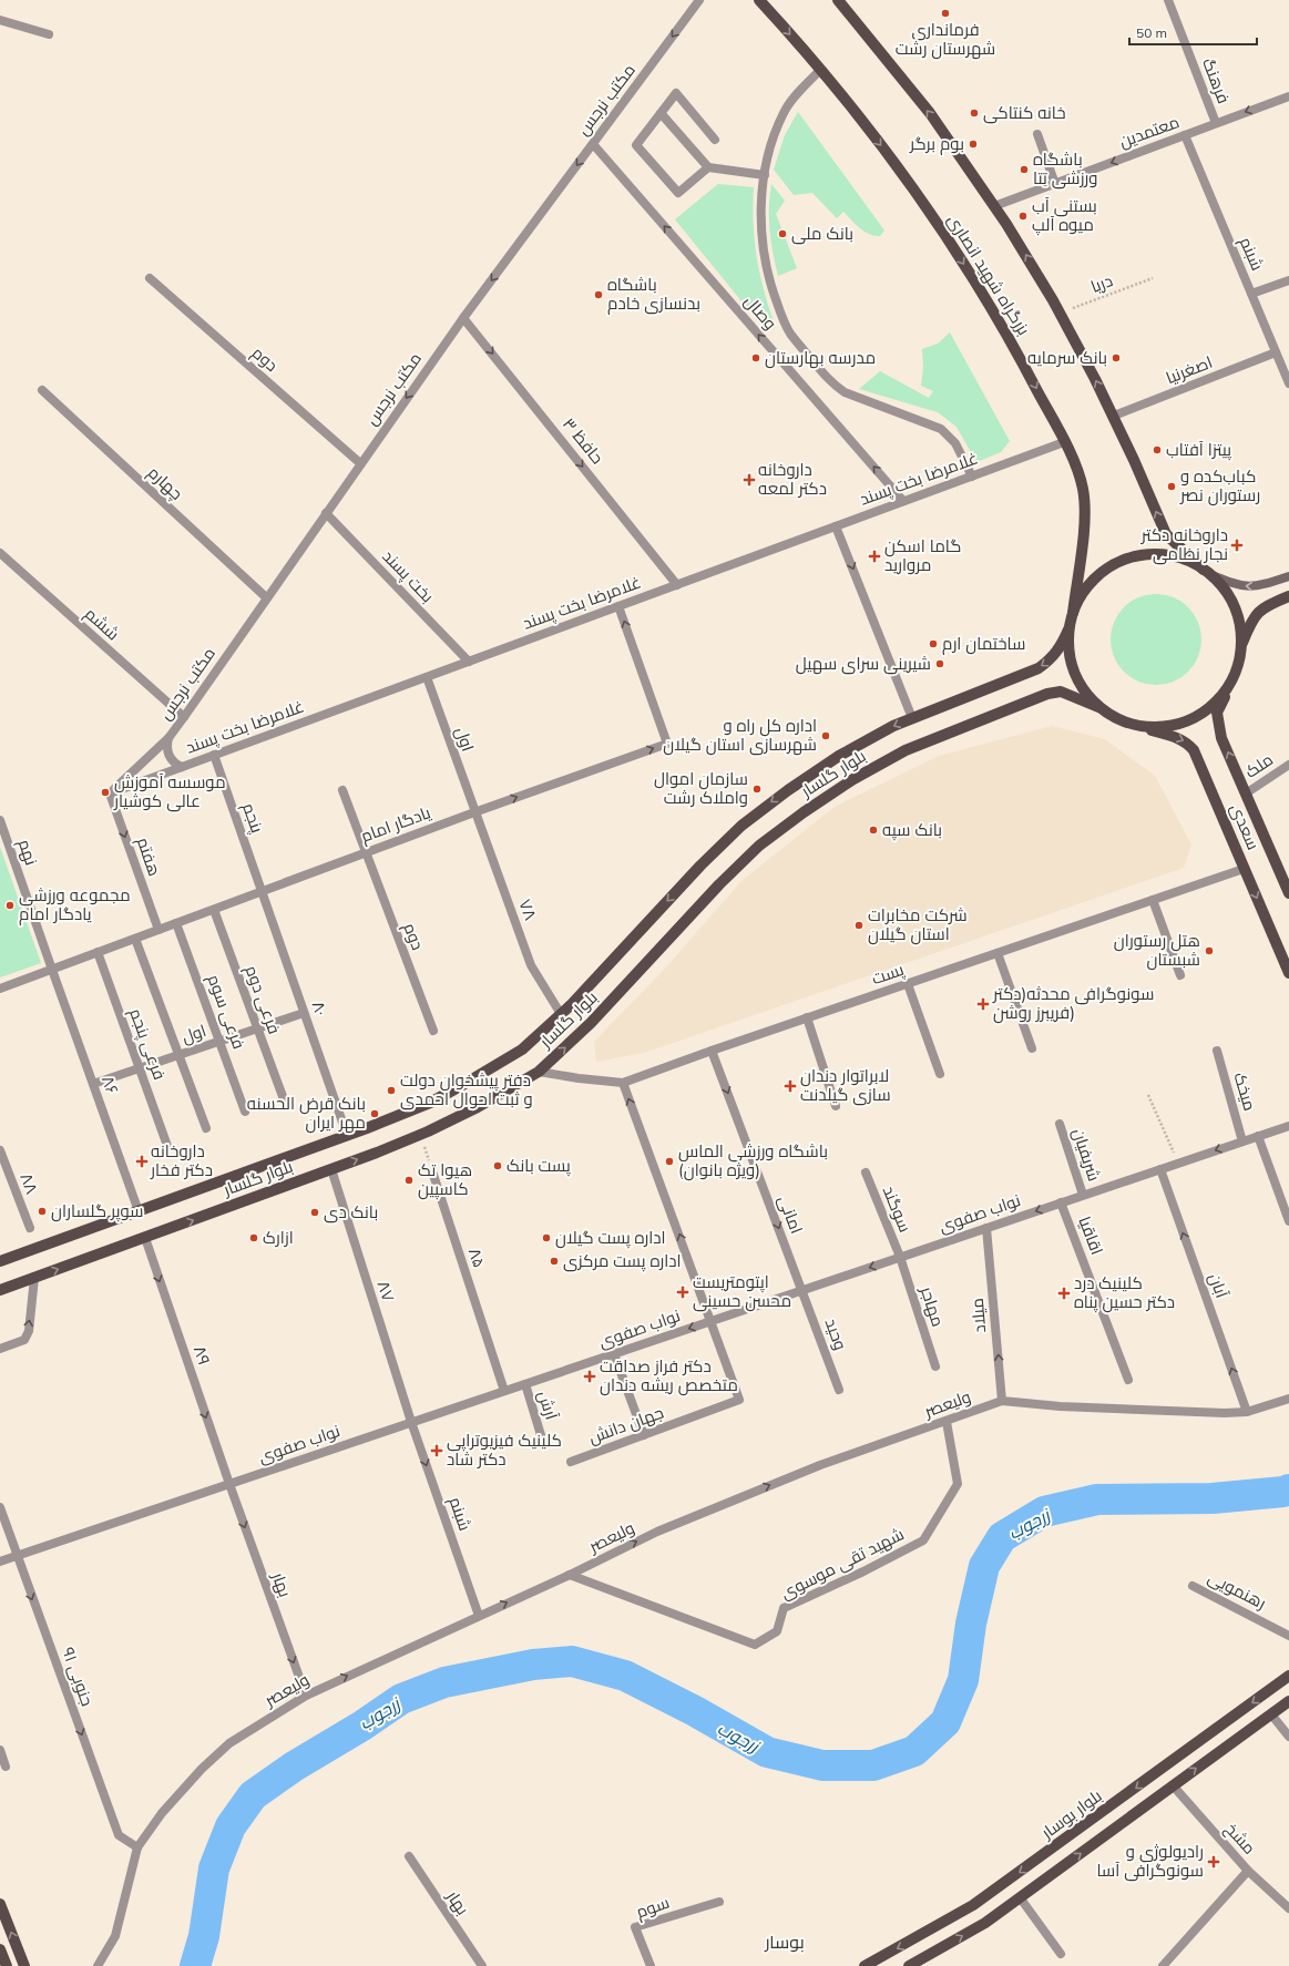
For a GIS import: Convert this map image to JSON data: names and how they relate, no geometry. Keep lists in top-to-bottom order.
{
  "streets": {
    "main road": [
      "بزرگراه شهید انصاری",
      "بلوار گلسار",
      "سعدی",
      "بلوار بوسار"
    ],
    "street": [
      "فرهنگ",
      "مکتب نرجس",
      "معتمدین",
      "شبنم",
      "وصال",
      "دوم",
      "اصغرنیا",
      "حافظ ۳",
      "غلامرضا بخت پسند",
      "چهارم",
      "بخت پسند",
      "ششم",
      "اول",
      "ملک",
      "پنجم",
      "یادگار امام",
      "نهم",
      "هفتم",
      "۷۸",
      "پست",
      "فرعی دوم",
      "۸۰",
      "فرعی سوم",
      "فرعی پنجم",
      "۸۶",
      "میخک",
      "شریفیان",
      "۸۸",
      "سوگند",
      "نواب صفوی",
      "امانی",
      "اقاقیا",
      "۸۵",
      "آبان",
      "۸۷",
      "مهاجر",
      "میلاد",
      "وحید",
      "۸۹",
      "ولیعصر",
      "آرش",
      "جهان دانش",
      "شهید تقی موسوی",
      "بهار",
      "رهنمویی",
      "۹۱ جنوبی",
      "مشخ",
      "سوم"
    ],
    "path": ["دریا"]
  },
  "crossings": [
    ["فرهنگ", "معتمدین"],
    ["مکتب نرجس", "وصال"],
    ["مکتب نرجس", "دوم"],
    ["مکتب نرجس", "حافظ ۳"],
    ["مکتب نرجس", "غلامرضا بخت پسند"],
    ["مکتب نرجس", "چهارم"],
    ["مکتب نرجس", "بخت پسند"],
    ["مکتب نرجس", "ششم"],
    ["مکتب نرجس", "هفتم"],
    ["معتمدین", "شبنم"],
    ["شبنم", "اصغرنیا"],
    ["شبنم", "نواب صفوی"],
    ["شبنم", "۸۷"],
    ["شبنم", "ولیعصر"],
    ["بزرگراه شهید انصاری", "غلامرضا بخت پسند"],
    ["وصال", "غلامرضا بخت پسند"],
    ["دوم", "یادگار امام"],
    ["حافظ ۳", "غلامرضا بخت پسند"],
    ["غلامرضا بخت پسند", "بخت پسند"],
    ["غلامرضا بخت پسند", "اول"],
    ["غلامرضا بخت پسند", "پنجم"],
    ["غلامرضا بخت پسند", "یادگار امام"],
    ["غلامرضا بخت پسند", "هفتم"],
    ["اول", "یادگار امام"],
    ["اول", "۷۸"],
    ["اول", "فرعی دوم"],
    ["اول", "۸۰"],
    ["اول", "فرعی سوم"],
    ["اول", "فرعی پنجم"],
    ["اول", "۸۶"],
    ["ملک", "سعدی"],
    ["بلوار گلسار", "۷۸"],
    ["بلوار گلسار", "پست"],
    ["بلوار گلسار", "۸۰"],
    ["بلوار گلسار", "۸۶"],
    ["بلوار گلسار", "۸۷"],
    ["بلوار گلسار", "۸۹"],
    ["پنجم", "یادگار امام"],
    ["پنجم", "۸۰"],
    ["یادگار امام", "نهم"],
    ["یادگار امام", "هفتم"],
    ["یادگار امام", "۷۸"],
    ["یادگار امام", "فرعی دوم"],
    ["یادگار امام", "۸۰"],
    ["یادگار امام", "فرعی سوم"],
    ["یادگار امام", "فرعی پنجم"],
    ["یادگار امام", "۸۶"],
    ["سعدی", "پست"],
    ["نهم", "۸۶"],
    ["پست", "امانی"],
    ["میخک", "نواب صفوی"],
    ["شریفیان", "نواب صفوی"],
    ["سوگند", "نواب صفوی"],
    ["سوگند", "مهاجر"],
    ["نواب صفوی", "امانی"],
    ["نواب صفوی", "اقاقیا"],
    ["نواب صفوی", "۸۵"],
    ["نواب صفوی", "آبان"],
    ["نواب صفوی", "۸۷"],
    ["نواب صفوی", "مهاجر"],
    ["نواب صفوی", "میلاد"],
    ["نواب صفوی", "وحید"],
    ["نواب صفوی", "۸۹"],
    ["نواب صفوی", "آرش"],
    ["نواب صفوی", "جهان دانش"],
    ["نواب صفوی", "بهار"],
    ["نواب صفوی", "۹۱ جنوبی"],
    ["امانی", "وحید"],
    ["آبان", "ولیعصر"],
    ["میلاد", "ولیعصر"],
    ["۸۹", "بهار"],
    ["ولیعصر", "شهید تقی موسوی"],
    ["ولیعصر", "بهار"],
    ["ولیعصر", "۹۱ جنوبی"]
  ],
  "one_way": [
    "مکتب نرجس",
    "معتمدین",
    "شبنم",
    "وصال",
    "حافظ ۳",
    "هفتم",
    "امانی",
    "آبان",
    "میلاد",
    "۸۹",
    "ولیعصر",
    "بهار",
    "۹۱ جنوبی"
  ],
  "districts": ["بوسار"],
  "water": ["زرجوب"],
  "places": {
    "other": [
      "فرمانداری شهرستان رشت",
      "خانه کنتاکی",
      "بوم برگر",
      "باشگاه ورزشی تِتا",
      "بستنی آب میوه آلپ",
      "بانک ملی",
      "باشگاه بدنسازی خادم",
      "مدرسه بهارستان",
      "بانک سرمایه",
      "پیتزا آفتاب",
      "کباب‌کده و رستوران نصر",
      "ساختمان ارم",
      "شیرینی سرای سهیل",
      "اداره کل راه و شهرسازی استان گیلان",
      "سازمان اموال واملاک رشت",
      "موسسه آموزش عالی کوشیار",
      "بانک سپه",
      "مجموعه ورزشی یادگار امام",
      "شرکت مخابرات استان گیلان",
      "هتل رستوران شبستان",
      "دفتر پیشخوان دولت و ثبت احوال احمدی",
      "بانک قرض الحسنه مهر ایران",
      "باشگاه ورزشی الماس (ویژه بانوان)",
      "پست بانک",
      "هیوا تک کاسپین",
      "سوپر گلساران",
      "بانک دی",
      "ازارک",
      "اداره پست گیلان",
      "اداره پست مرکزی"
    ],
    "health": [
      "داروخانه دکتر لمعه",
      "داروخانه دکتر نجار نظامی",
      "گاما اسکن مروارید",
      "سونوگرافی محدثه(دکتر فریبرز روشن)",
      "لابراتوار دندان سازی گیلدنت",
      "داروخانه دکتر فخار",
      "اپتومتریست محسن حسینی",
      "کلینیک درد دکتر حسین پناه",
      "دکتر فراز صداقت متخصص ریشه دندان",
      "کلینیک فیزیوتراپی دکتر شاد",
      "رادیولوژی و سونوگرافی آسا"
    ]
  },
  "scale_bar": "50 m"
}
